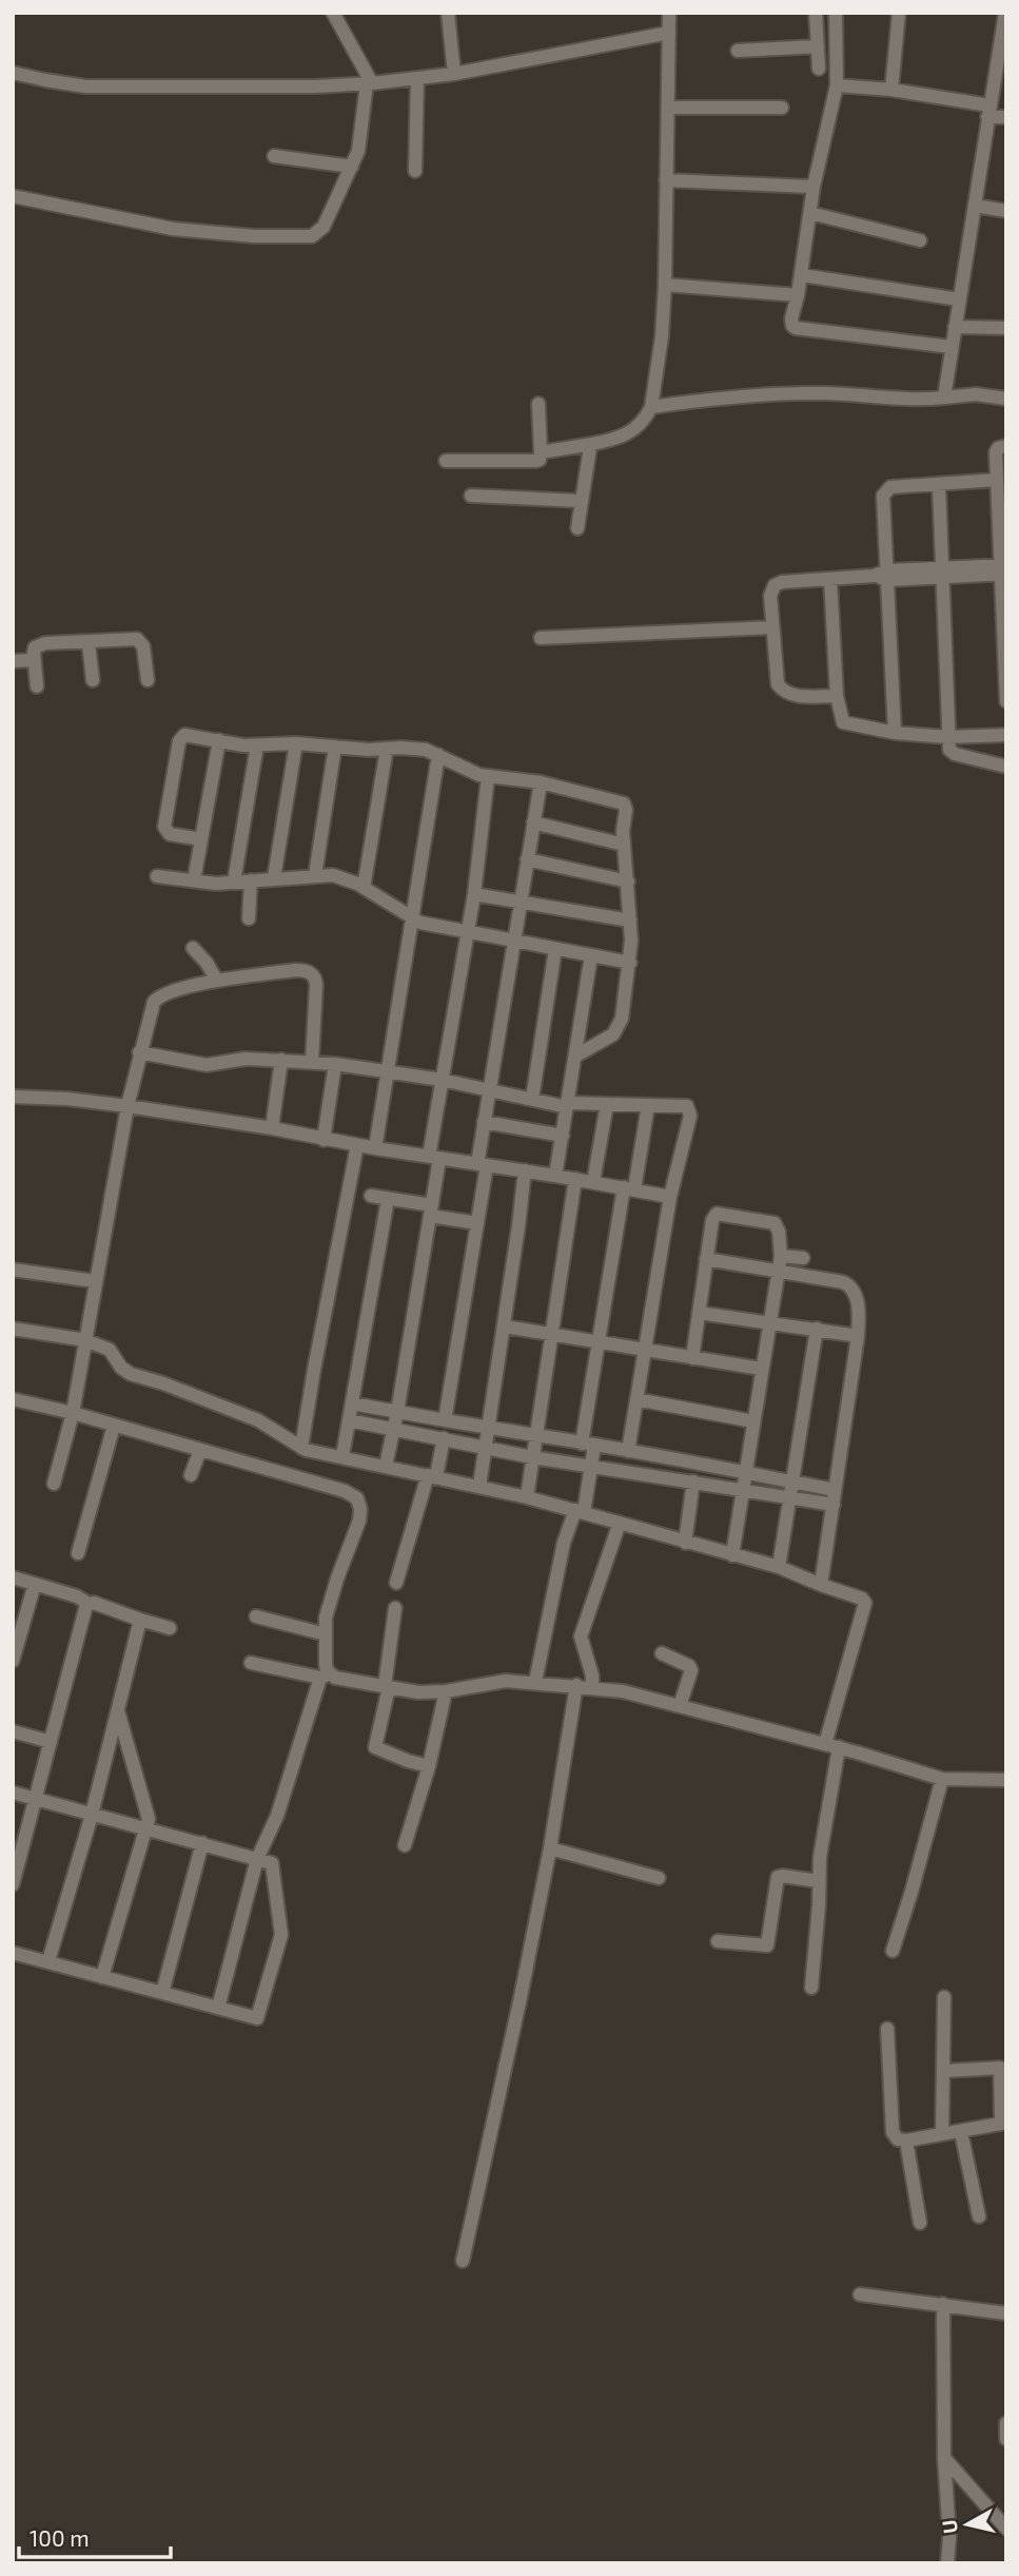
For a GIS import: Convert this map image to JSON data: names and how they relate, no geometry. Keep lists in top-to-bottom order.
{
  "scale_bar": "100 m",
  "north": "left"
}
